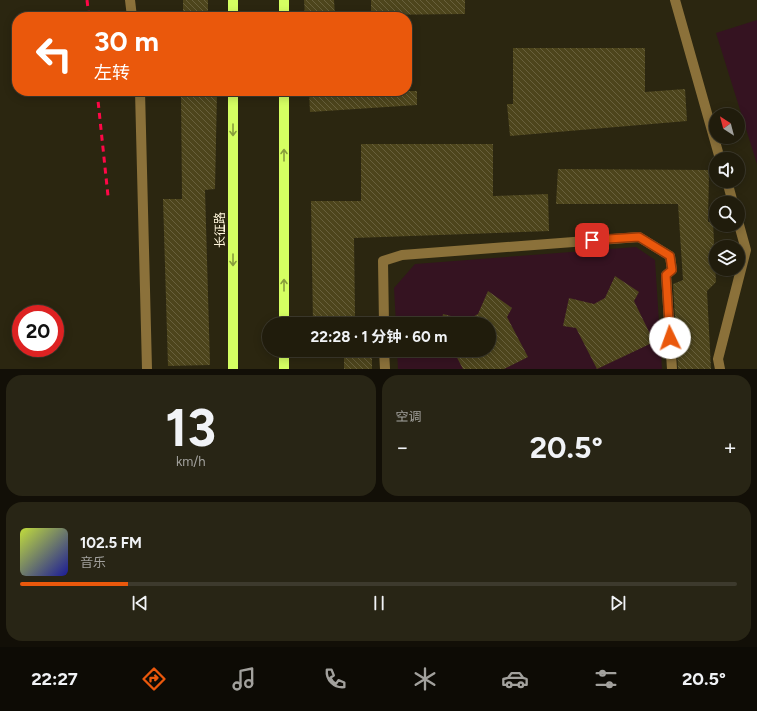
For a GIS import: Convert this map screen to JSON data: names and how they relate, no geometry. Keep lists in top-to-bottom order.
{
  "streets": {
    "main road": ["长征路"]
  },
  "north": "top left",
  "page": {
    "turn": ["30 m", "左转"],
    "limit": "20",
    "trip": "22:28 · 1 分钟 · 60 m",
    "tile": [
      ["13", "km/h"],
      "空调"
    ],
    "heat": ["−", "20.5°", "+"],
    "song": ["102.5 FM", "音乐"],
    "tabs": ["22:27", "20.5°"]
  }
}
